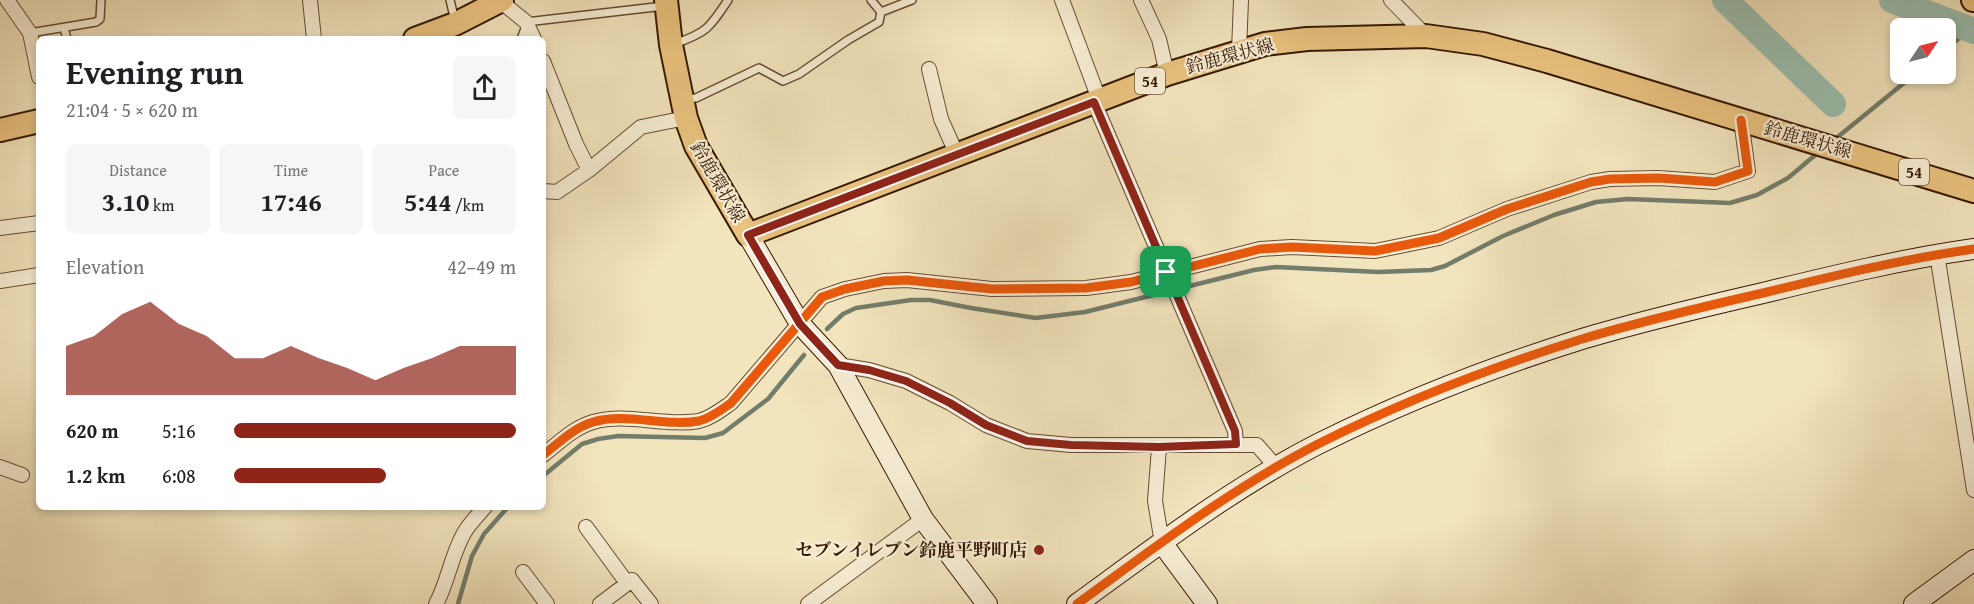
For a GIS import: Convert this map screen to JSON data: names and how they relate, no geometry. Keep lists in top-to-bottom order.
{
  "streets": {
    "main road": ["鈴鹿環状線", "54"]
  },
  "places": ["セブンイレブン鈴鹿平野町店"],
  "north": "top right",
  "page": {
    "heading": ["Evening run", "21:04 · 5 × 620 m"],
    "stats": [
      ["Distance", "3.10 km"],
      ["Time", "17:46"],
      ["Pace", "5:44 /km"]
    ],
    "chart": ["Elevation", "42–49 m"],
    "list": [
      {
        "name": "620 m",
        "note": "5:16"
      },
      {
        "name": "1.2 km",
        "note": "6:08"
      }
    ]
  }
}
